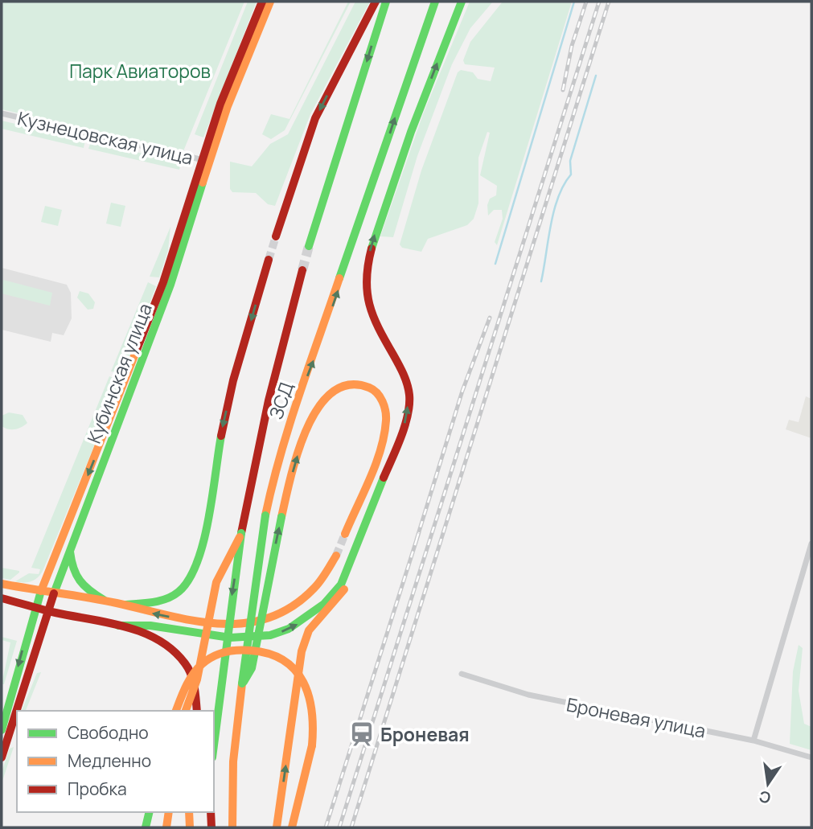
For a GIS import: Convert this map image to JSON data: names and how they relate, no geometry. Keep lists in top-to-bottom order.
{
  "streets": {
    "main road": ["Кубинская улица", "ЗСД"],
    "street": ["Кузнецовская улица", "Броневая улица"]
  },
  "crossings": [
    ["Кузнецовская улица", "Кубинская улица"]
  ],
  "parks": ["Парк Авиаторов"],
  "places": {
    "station": ["Броневая"]
  },
  "legend": ["Свободно", "Медленно", "Пробка"],
  "north": "bottom"
}
